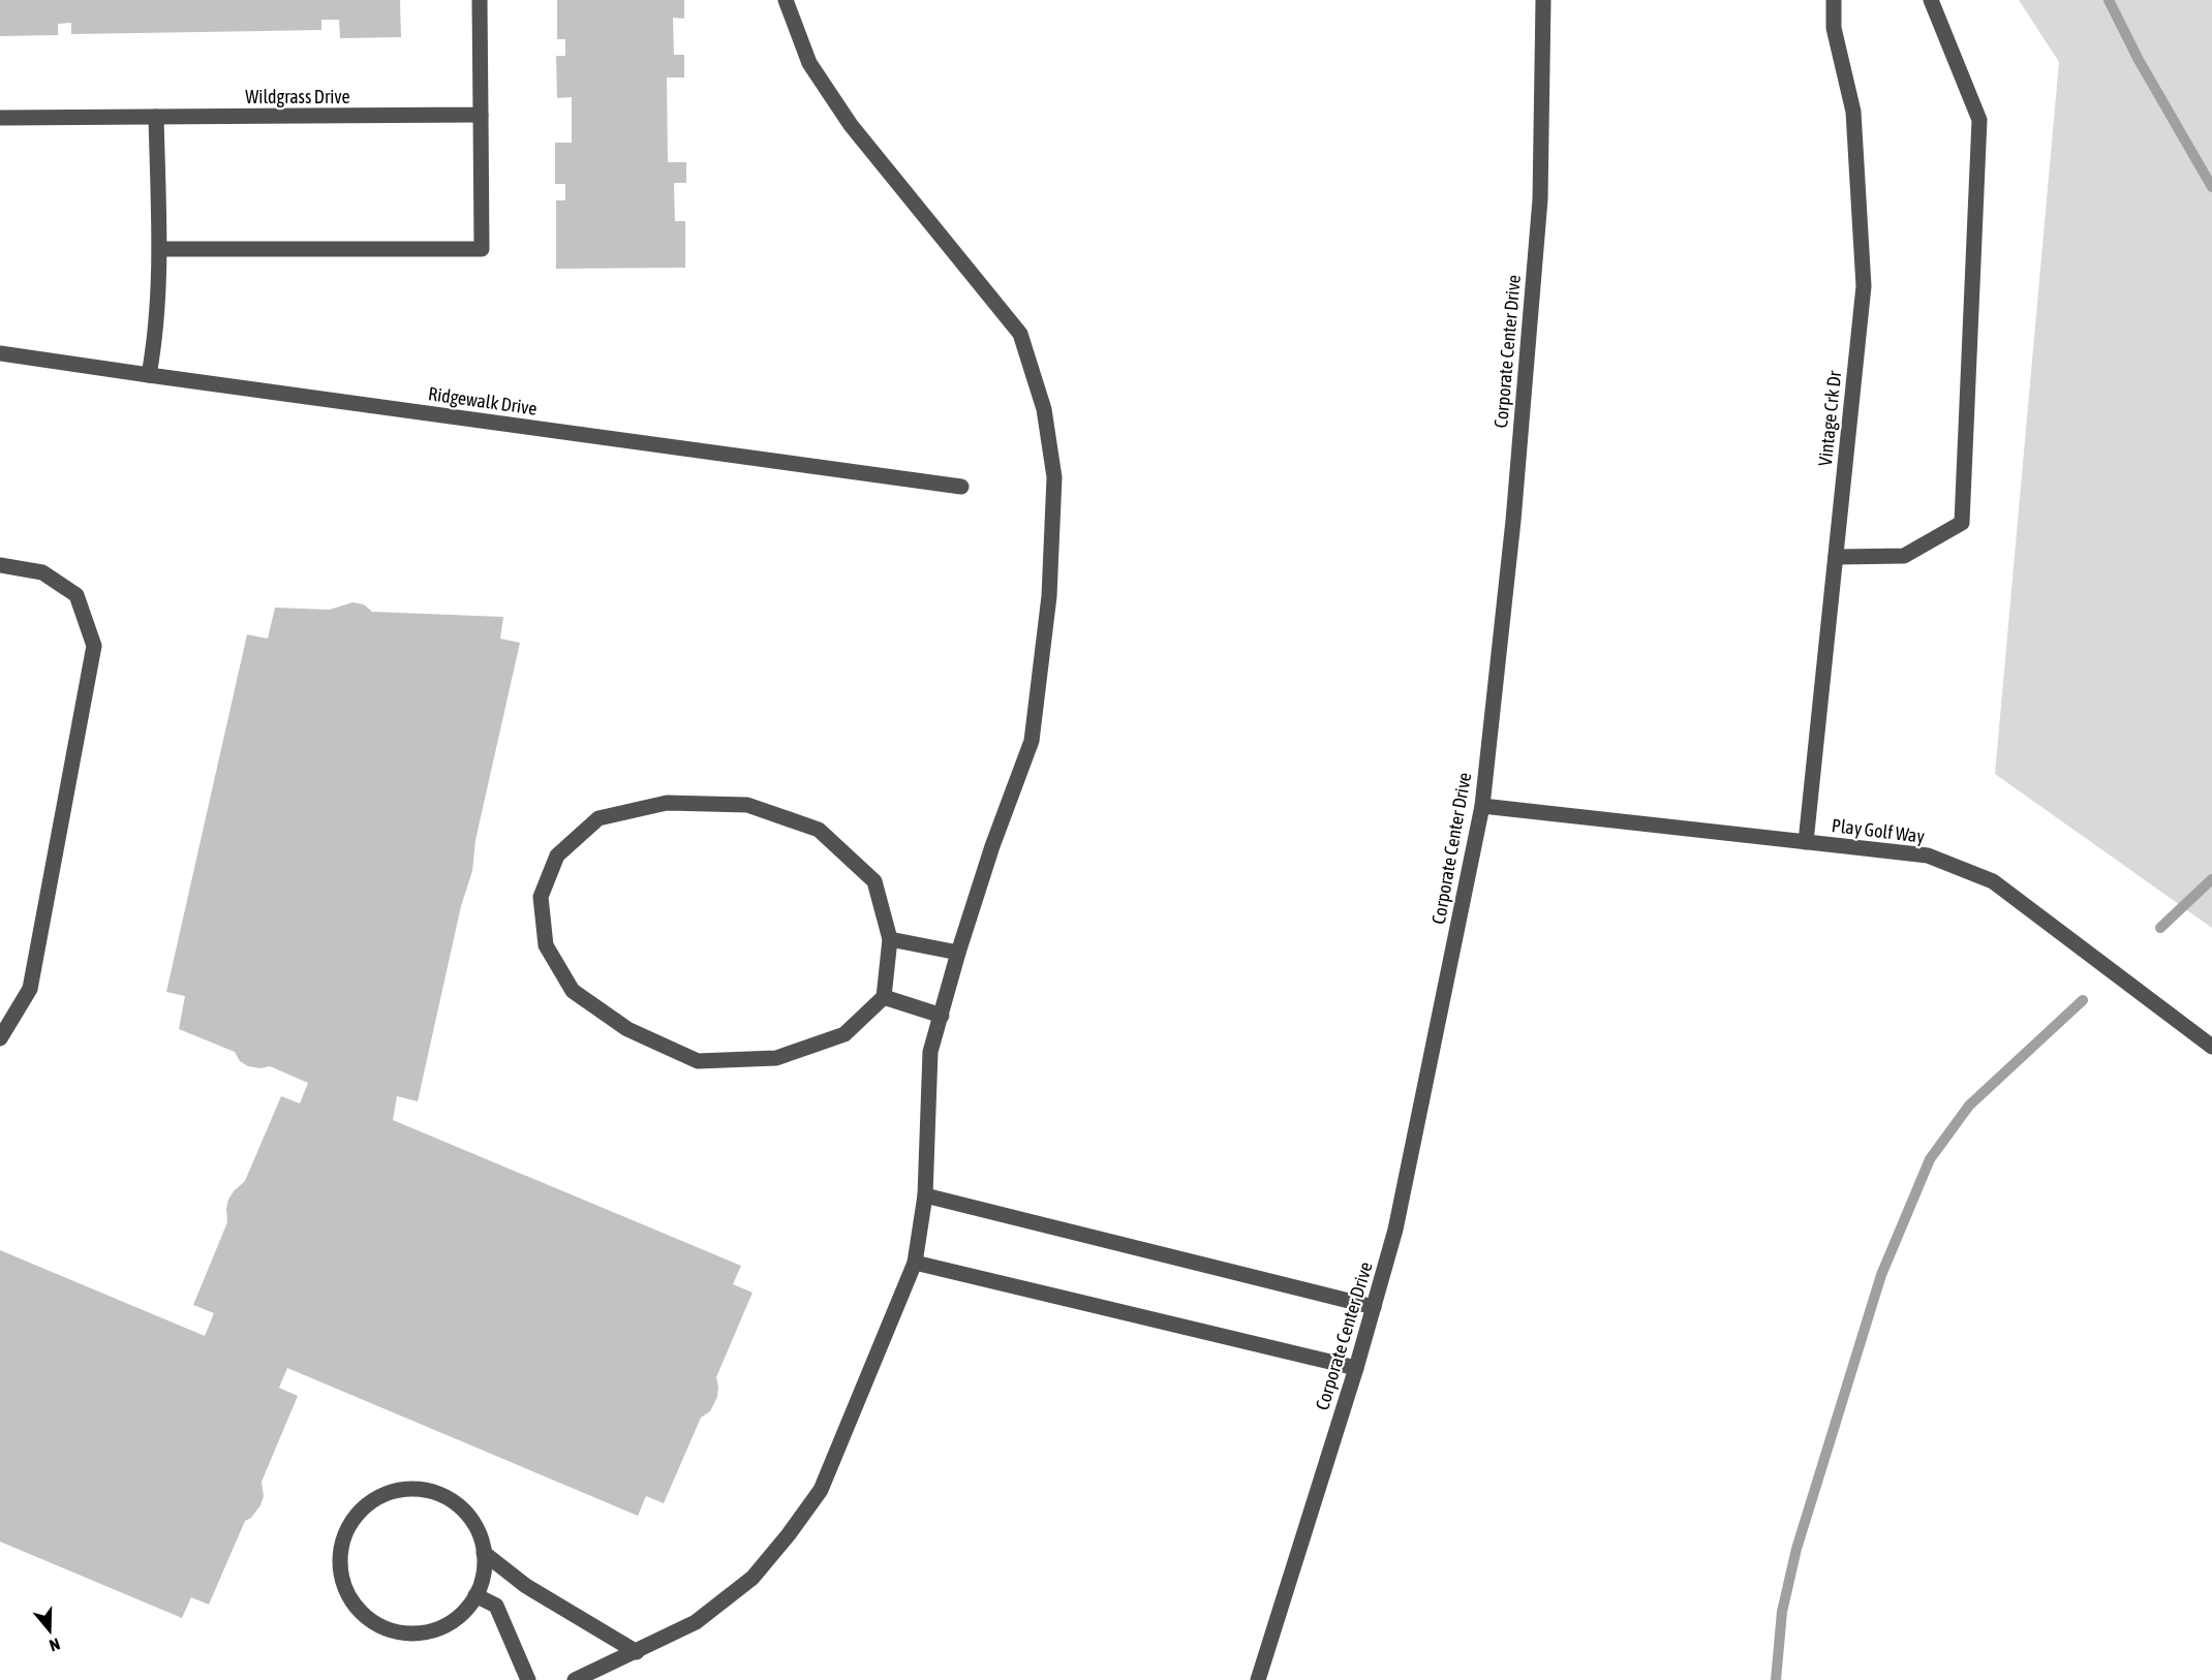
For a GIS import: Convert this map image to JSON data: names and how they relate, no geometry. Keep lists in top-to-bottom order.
{
  "streets": {
    "street": [
      "Wildgrass Drive",
      "Corporate Center Drive",
      "Ridgewalk Drive",
      "Vintage Crk Dr",
      "Play Golf Way"
    ]
  },
  "crossings": [
    ["Corporate Center Drive", "Play Golf Way"],
    ["Vintage Crk Dr", "Play Golf Way"]
  ],
  "north": "bottom"
}
